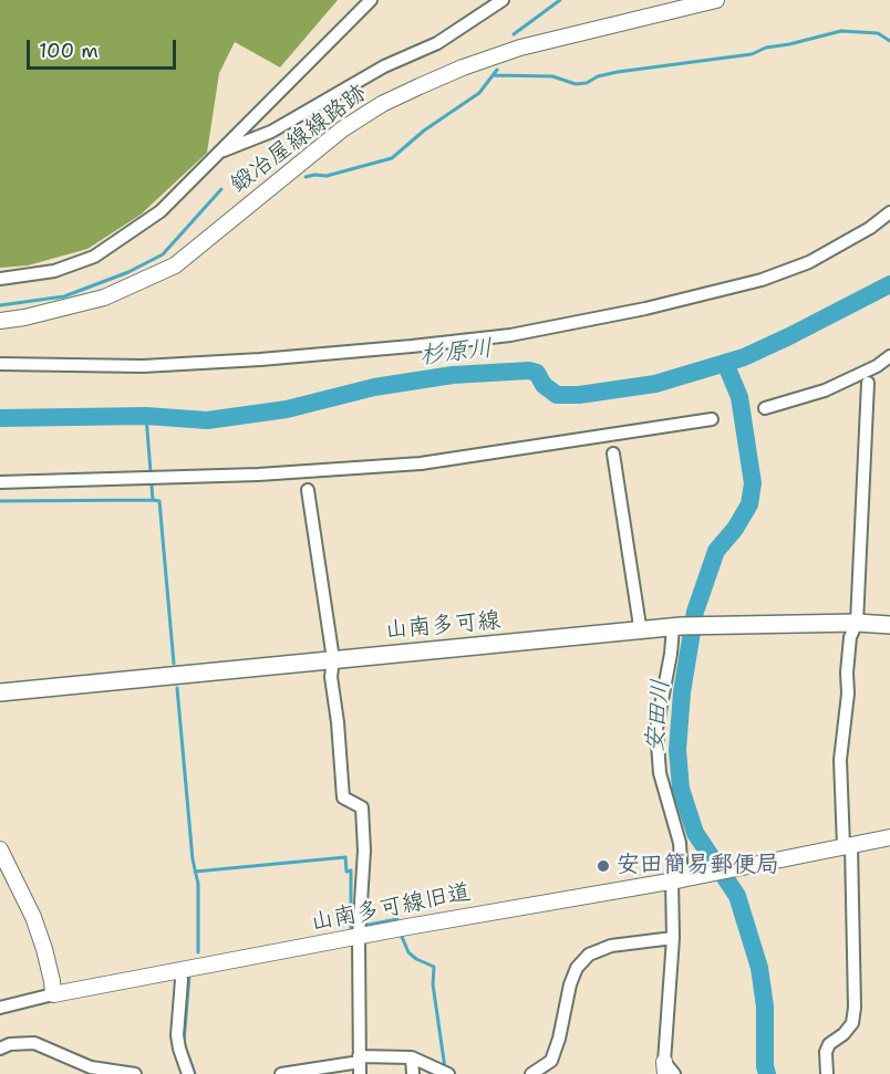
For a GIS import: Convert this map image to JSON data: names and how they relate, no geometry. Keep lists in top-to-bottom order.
{
  "streets": {
    "main road": ["山南多可線"],
    "street": ["鍛冶屋線線路跡", "山南多可線旧道"]
  },
  "water": ["杉原川", "安田川"],
  "places": ["安田簡易郵便局"],
  "scale_bar": "100 m"
}
